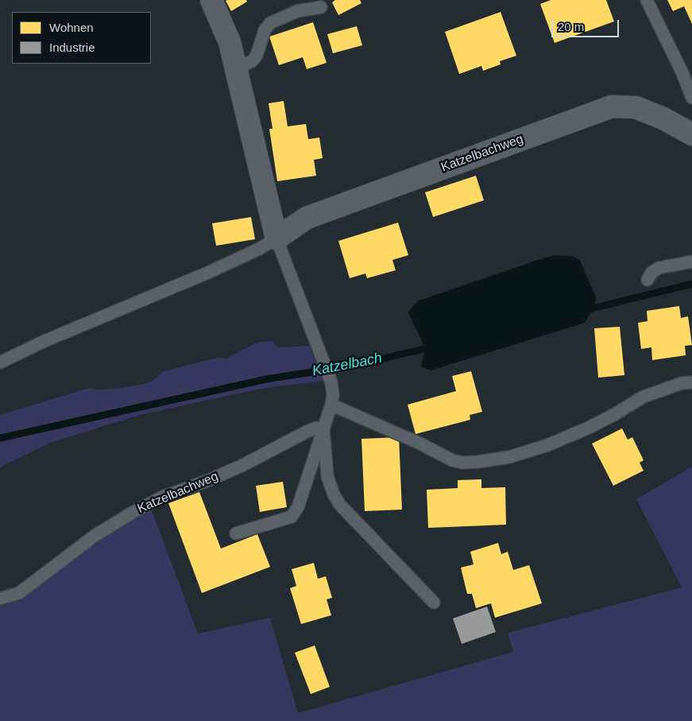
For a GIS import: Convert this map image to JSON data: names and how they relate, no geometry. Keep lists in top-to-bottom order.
{
  "streets": {
    "street": ["Katzelbachweg"]
  },
  "water": ["Katzelbach"],
  "legend": ["Wohnen", "Industrie"],
  "scale_bar": "20 m"
}
